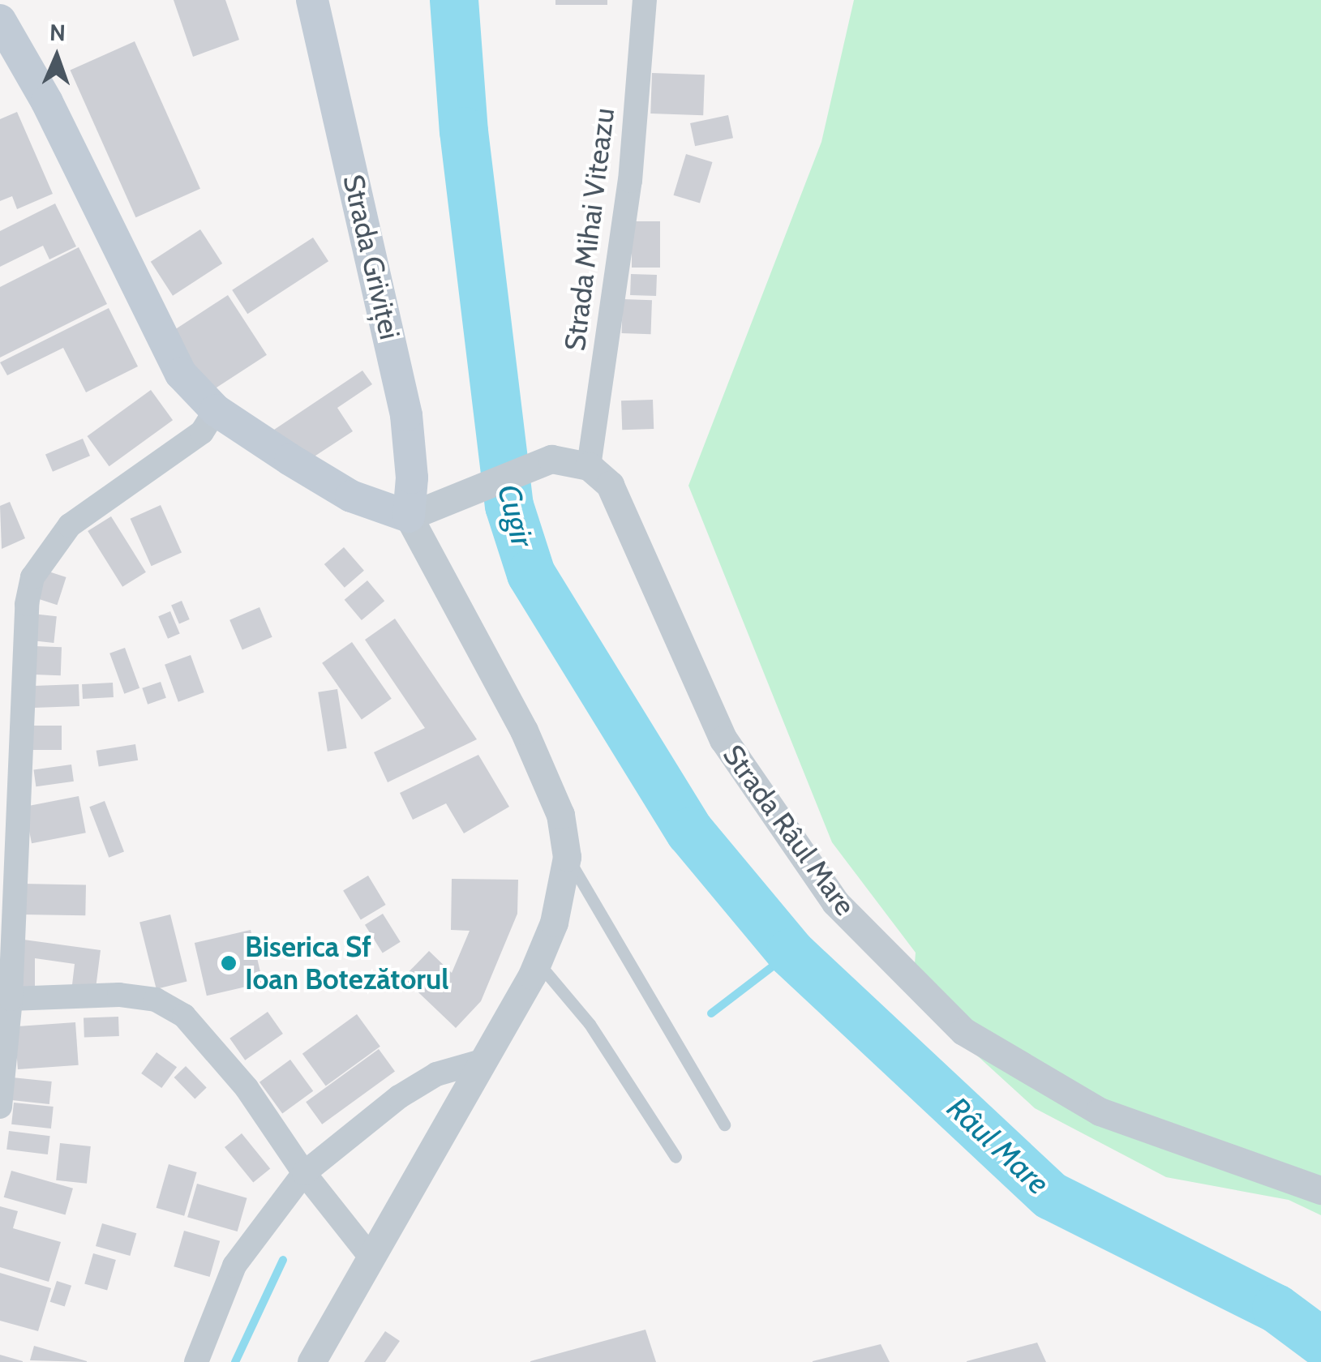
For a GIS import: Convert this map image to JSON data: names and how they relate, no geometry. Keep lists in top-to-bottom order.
{
  "streets": {
    "main road": ["Strada Griviței"],
    "street": ["Strada Mihai Viteazu", "Strada Râul Mare"]
  },
  "crossings": [
    ["Strada Mihai Viteazu", "Strada Râul Mare"]
  ],
  "water": ["Cugir", "Râul Mare"],
  "places": ["Biserica Sf Ioan Botezătorul"],
  "north": "top"
}
